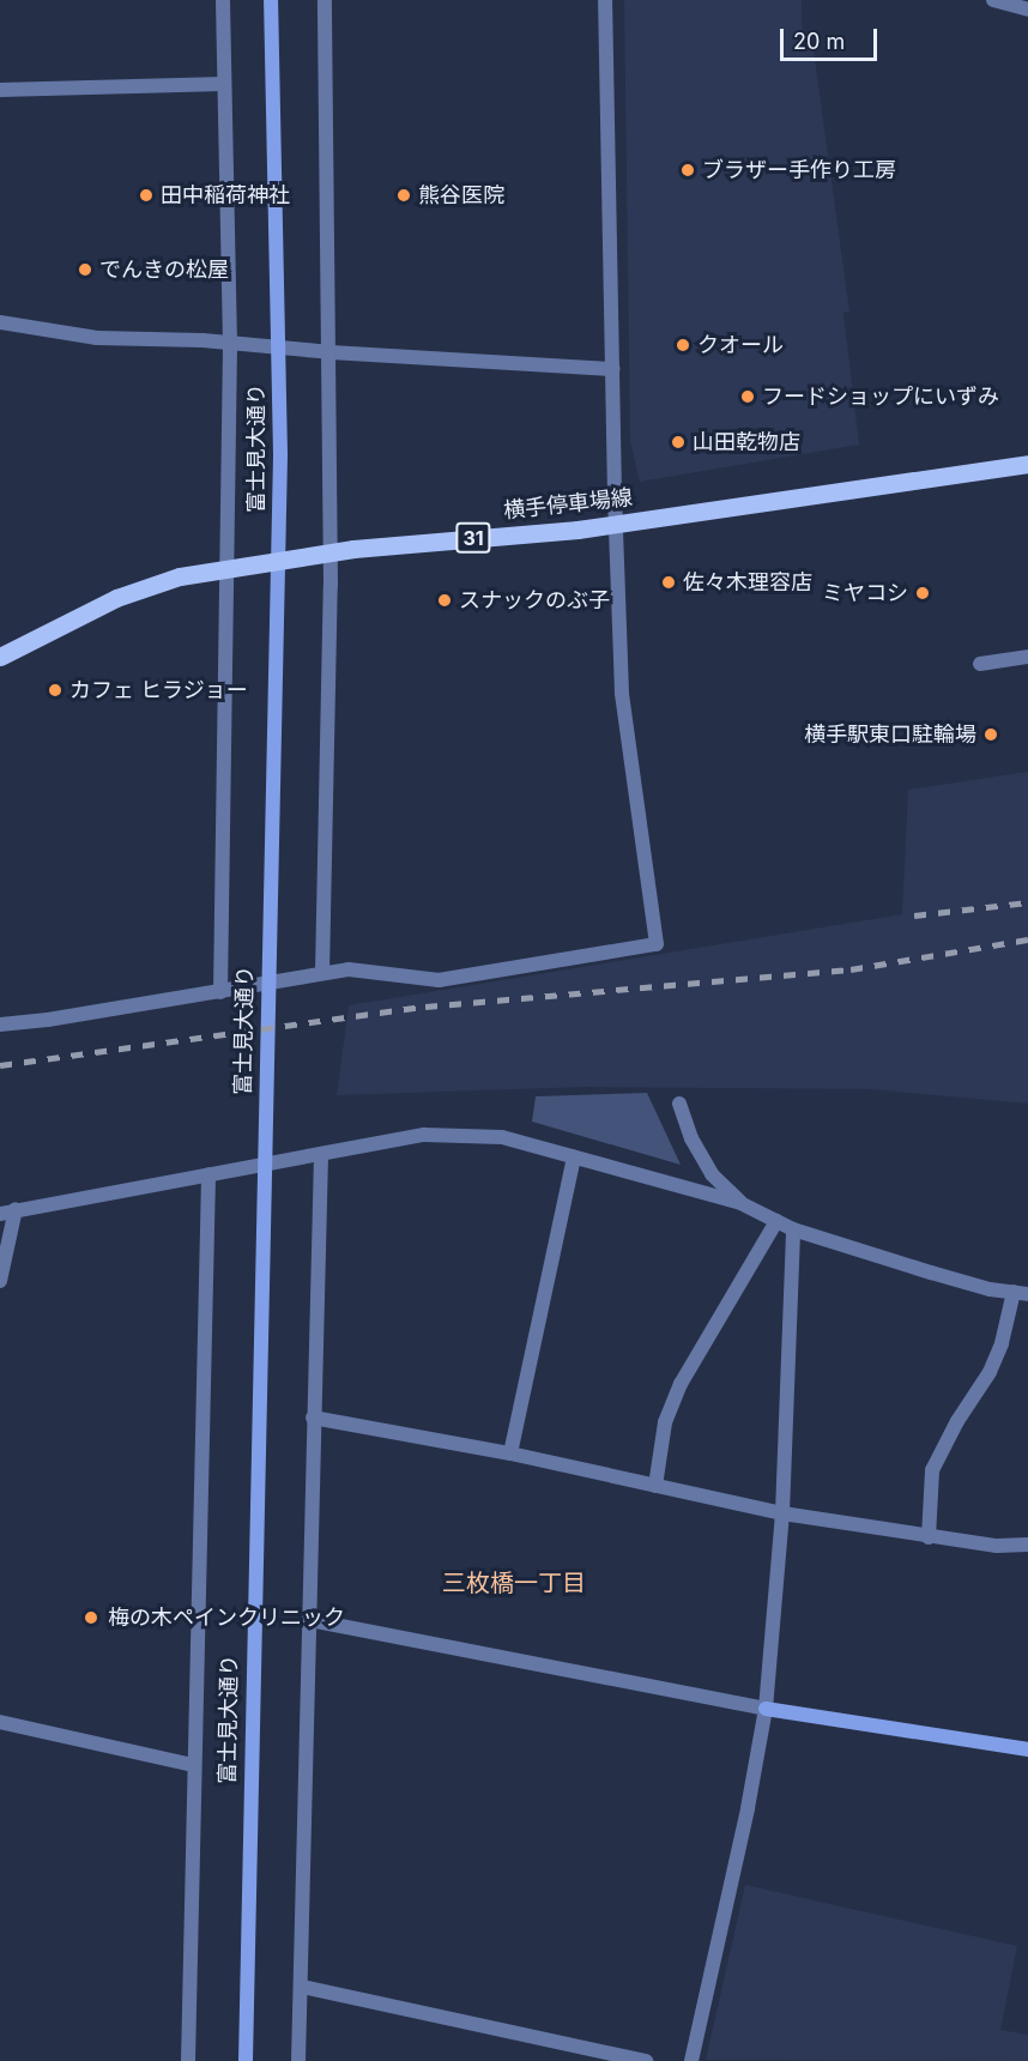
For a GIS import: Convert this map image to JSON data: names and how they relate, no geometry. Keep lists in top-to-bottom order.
{
  "streets": {
    "main road": ["横手停車場線", "31"],
    "street": ["富士見大通り"]
  },
  "districts": ["三枚橋一丁目"],
  "places": [
    "ブラザー手作り工房",
    "田中稲荷神社",
    "熊谷医院",
    "でんきの松屋",
    "クオール",
    "フードショップにいずみ",
    "山田乾物店",
    "佐々木理容店",
    "ミヤコシ",
    "スナックのぶ子",
    "カフェ ヒラジョー",
    "横手駅東口駐輪場",
    "梅の木ペインクリニック"
  ],
  "scale_bar": "20 m"
}
